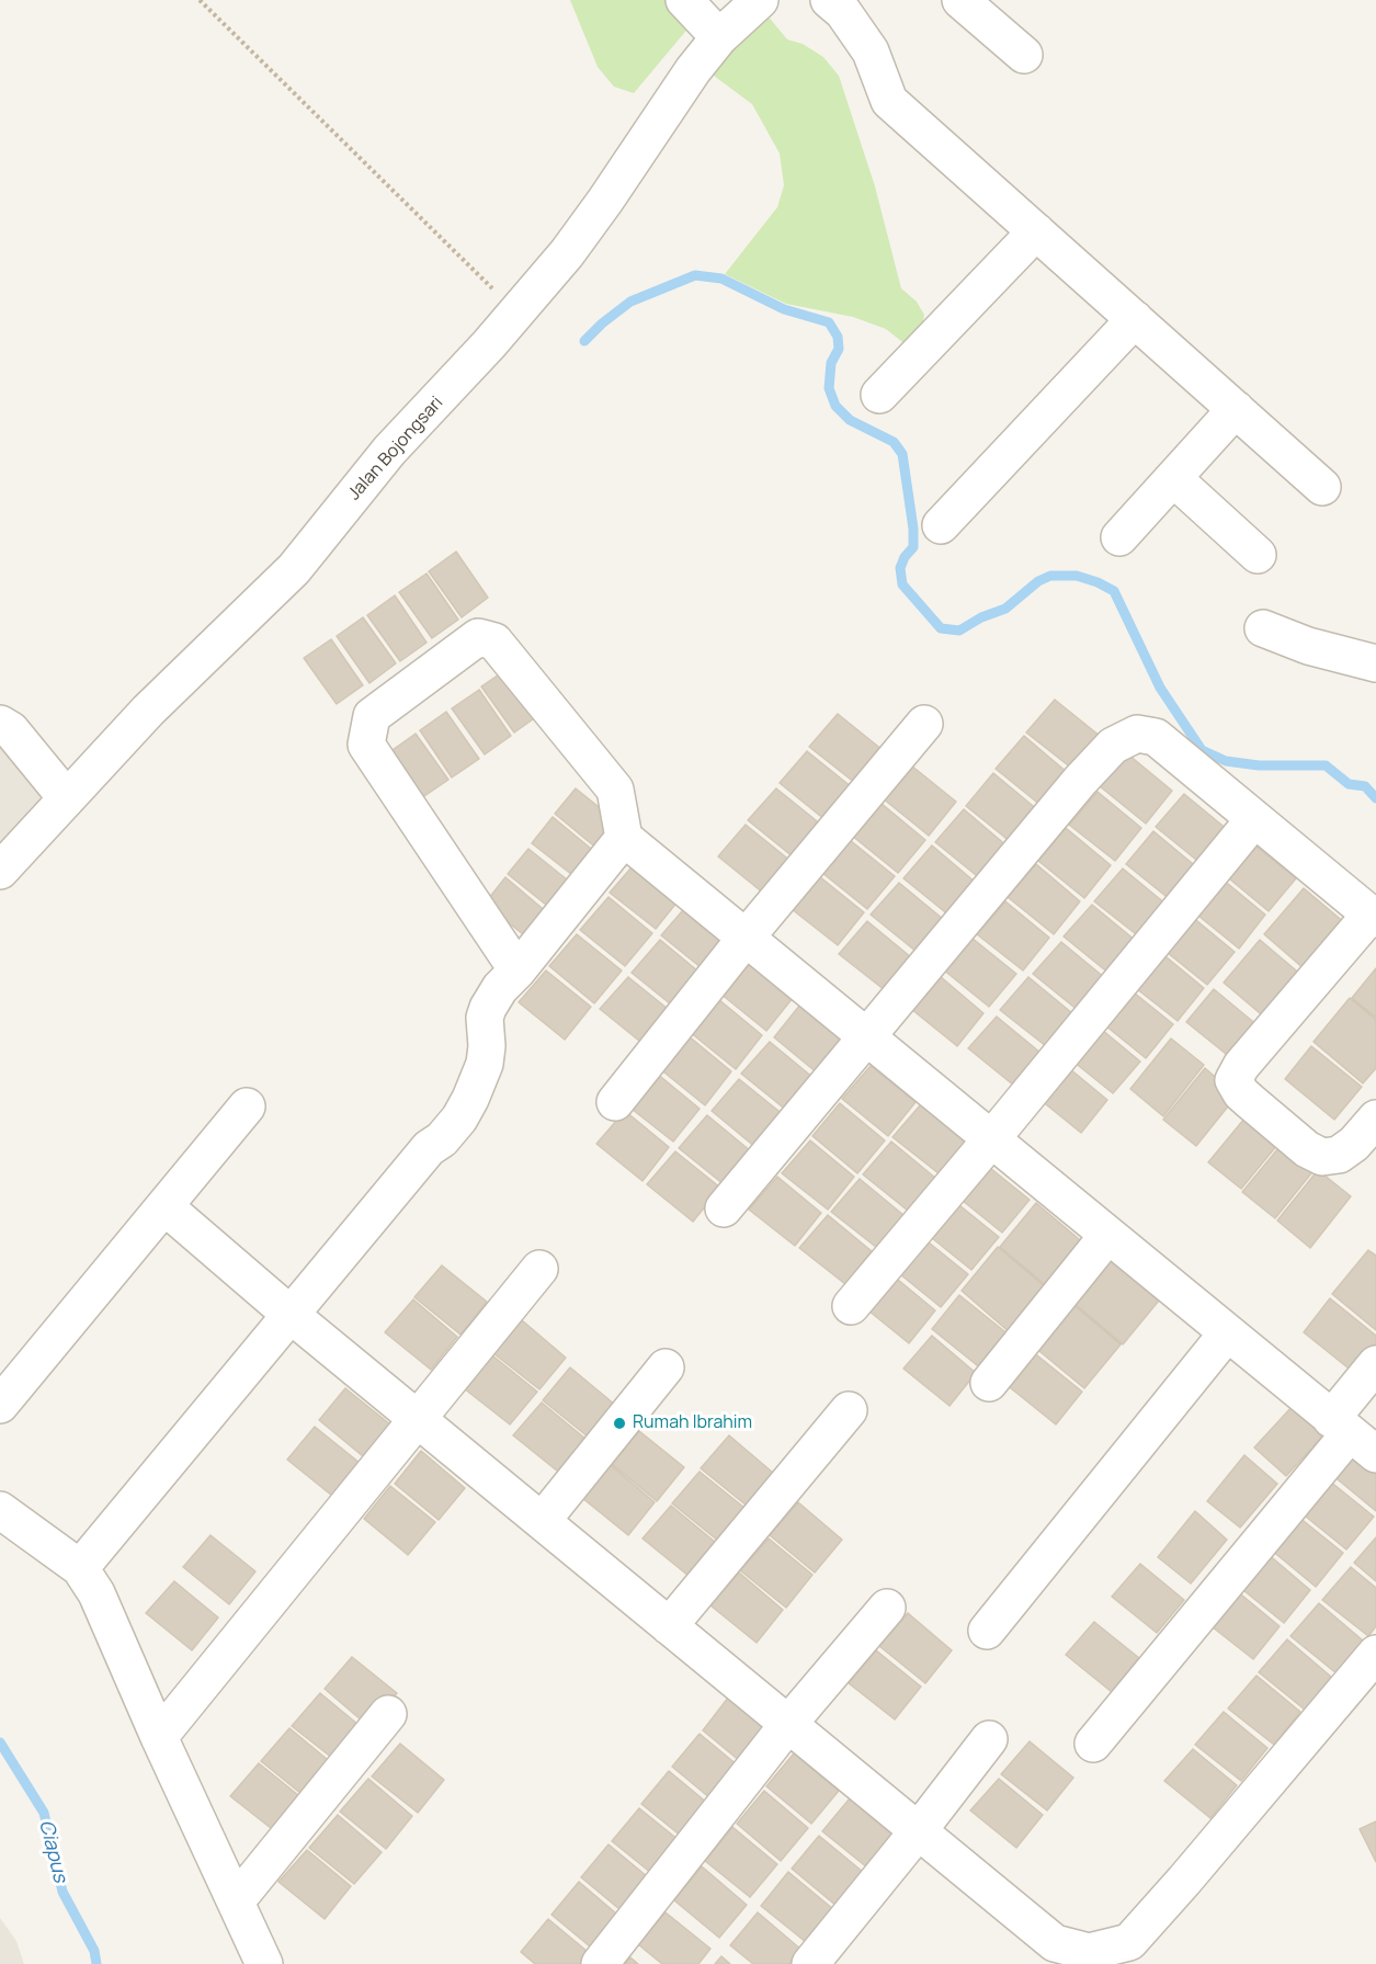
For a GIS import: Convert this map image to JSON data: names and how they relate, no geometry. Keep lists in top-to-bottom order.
{
  "streets": {
    "street": ["Jalan Bojongsari"]
  },
  "water": ["Ciapus"],
  "places": ["Rumah Ibrahim"]
}
